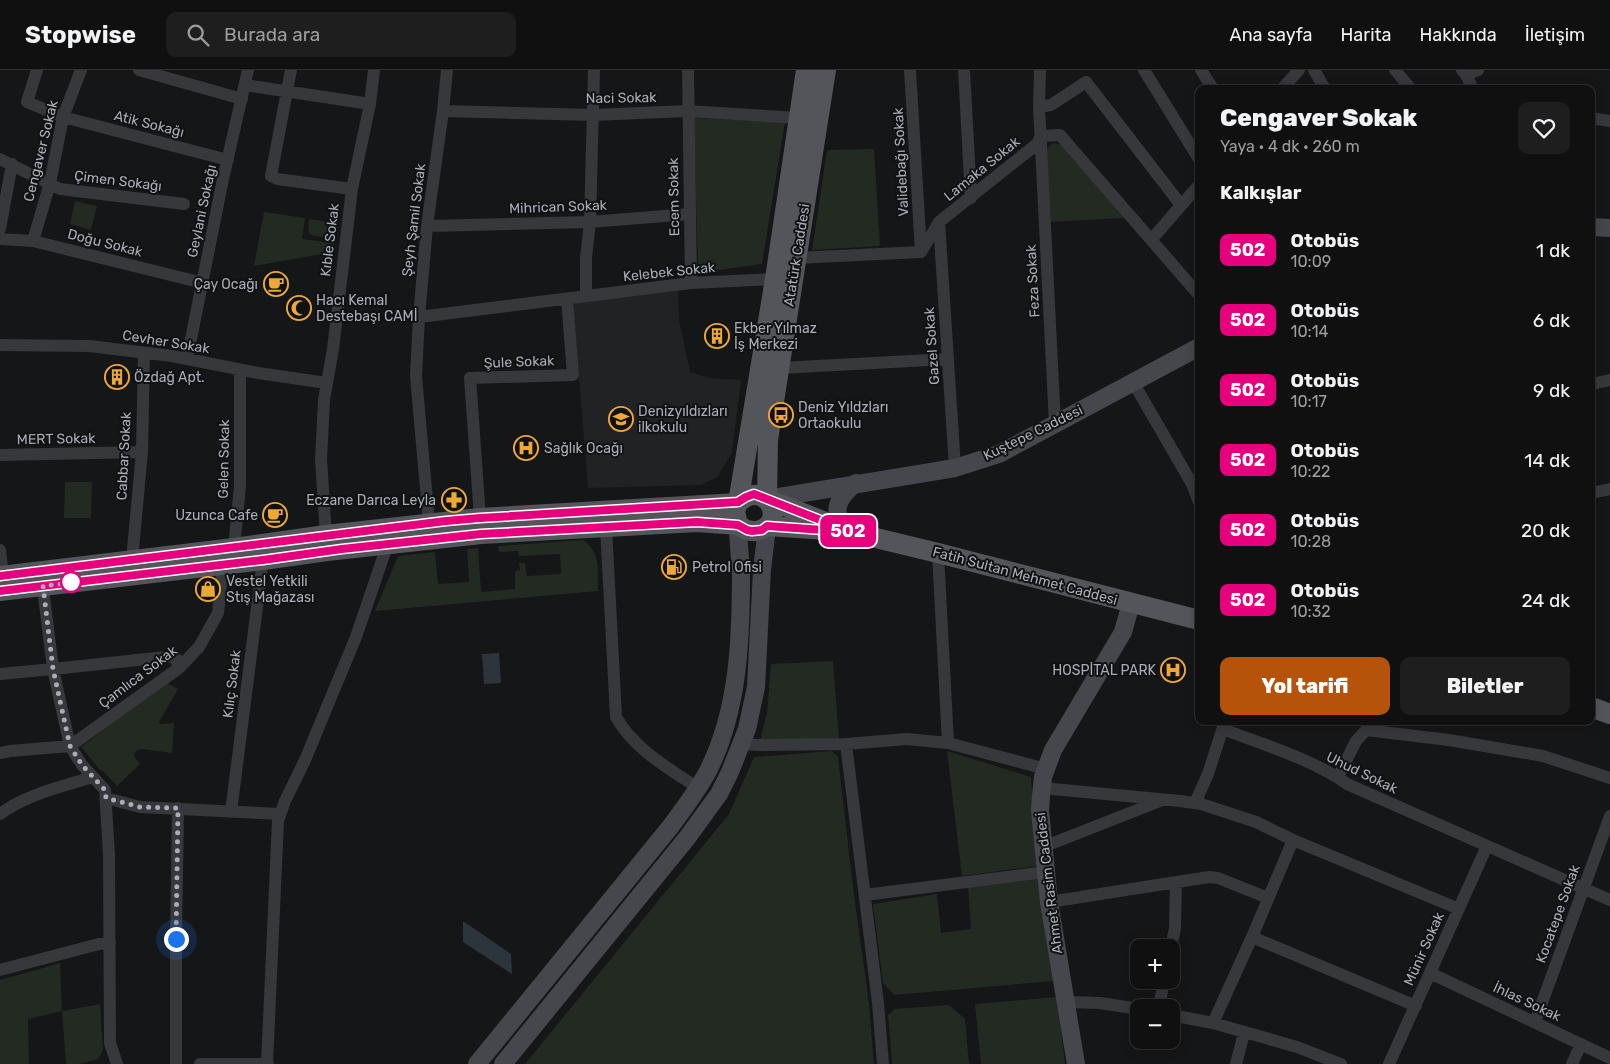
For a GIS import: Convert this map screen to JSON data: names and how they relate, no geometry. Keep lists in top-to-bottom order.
{
  "streets": {
    "main road": ["Atatürk Caddesi", "Fatih Sultan Mehmet Caddesi"],
    "street": [
      "Naci Sokak",
      "Atik Sokağı",
      "Cengaver Sokak",
      "Validebağı Sokak",
      "Lamaka Sokak",
      "Çimen Sokağı",
      "Ecem Sokak",
      "Mihrican Sokak",
      "Geylani Sokağı",
      "Şeyh Şamil Sokak",
      "Kıble Sokak",
      "Doğu Sokak",
      "Kelebek Sokak",
      "Feza Sokak",
      "Cevher Sokak",
      "Gazel Sokak",
      "Şule Sokak",
      "Kuştepe Caddesi",
      "MERT Sokak",
      "Cabbar Sokak",
      "Gelen Sokak",
      "Çamlıca Sokak",
      "Kılıç Sokak",
      "Uhud Sokak",
      "Ahmet Rasim Caddesi",
      "Kocatepe Sokak",
      "Münir Sokak",
      "İhlas Sokak"
    ]
  },
  "crossings": [
    ["Naci Sokak", "Ecem Sokak"],
    ["Naci Sokak", "Şeyh Şamil Sokak"],
    ["Atik Sokağı", "Cengaver Sokak"],
    ["Atik Sokağı", "Geylani Sokağı"],
    ["Cengaver Sokak", "Çimen Sokağı"],
    ["Cengaver Sokak", "Doğu Sokak"],
    ["Validebağı Sokak", "Lamaka Sokak"],
    ["Lamaka Sokak", "Feza Sokak"],
    ["Lamaka Sokak", "Gazel Sokak"],
    ["Ecem Sokak", "Mihrican Sokak"],
    ["Ecem Sokak", "Kelebek Sokak"],
    ["Mihrican Sokak", "Şeyh Şamil Sokak"],
    ["Geylani Sokağı", "Doğu Sokak"],
    ["Geylani Sokağı", "Cevher Sokak"],
    ["Şeyh Şamil Sokak", "Kelebek Sokak"],
    ["Kıble Sokak", "Cevher Sokak"],
    ["Atatürk Caddesi", "Kuştepe Caddesi"],
    ["Atatürk Caddesi", "Fatih Sultan Mehmet Caddesi"],
    ["Kelebek Sokak", "Şule Sokak"],
    ["Feza Sokak", "Kuştepe Caddesi"],
    ["Cevher Sokak", "Cabbar Sokak"],
    ["Cevher Sokak", "Gelen Sokak"],
    ["Gazel Sokak", "Kuştepe Caddesi"],
    ["Kuştepe Caddesi", "Fatih Sultan Mehmet Caddesi"],
    ["MERT Sokak", "Cabbar Sokak"],
    ["Gelen Sokak", "Çamlıca Sokak"],
    ["Fatih Sultan Mehmet Caddesi", "Ahmet Rasim Caddesi"],
    ["Uhud Sokak", "Münir Sokak"],
    ["Kocatepe Sokak", "İhlas Sokak"],
    ["Münir Sokak", "İhlas Sokak"]
  ],
  "places": {
    "cafe": ["Çay Ocağı", "Uzunca Cafe"],
    "mosque": ["Hacı Kemal Destebaşı CAMİ"],
    "building": ["Ekber Yılmaz İş Merkezi", "Özdağ Apt."],
    "bus stop": ["Deniz Yıldzları Ortaokulu"],
    "school or university": ["Denizyıldızları ilkokulu"],
    "hospital": ["Sağlık Ocağı", "HOSPİTAL PARK"],
    "pharmacy": ["Eczane Darıca Leyla"],
    "fuel station": ["Petrol Ofisi"],
    "shop": ["Vestel Yetkili Stış Mağazası"]
  },
  "lines": ["bus line 502"],
  "page": {
    "header": "Stopwise",
    "search": "Burada ara",
    "nav": [
      "Ana sayfa",
      "Harita",
      "Hakkında",
      "İletişim"
    ],
    "on_map": "502",
    "heading": [
      ["Cengaver Sokak", "Yaya · 4 dk · 260 m"],
      "Kalkışlar"
    ],
    "list": [
      {
        "mark": "502",
        "name": "Otobüs",
        "note": "10:09",
        "value": "1 dk"
      },
      {
        "mark": "502",
        "name": "Otobüs",
        "note": "10:14",
        "value": "6 dk"
      },
      {
        "mark": "502",
        "name": "Otobüs",
        "note": "10:17",
        "value": "9 dk"
      },
      {
        "mark": "502",
        "name": "Otobüs",
        "note": "10:22",
        "value": "14 dk"
      },
      {
        "mark": "502",
        "name": "Otobüs",
        "note": "10:28",
        "value": "20 dk"
      },
      {
        "mark": "502",
        "name": "Otobüs",
        "note": "10:32",
        "value": "24 dk"
      }
    ],
    "buttons": ["Yol tarifi", "Biletler"],
    "map_buttons": ["+", "−"]
  }
}
